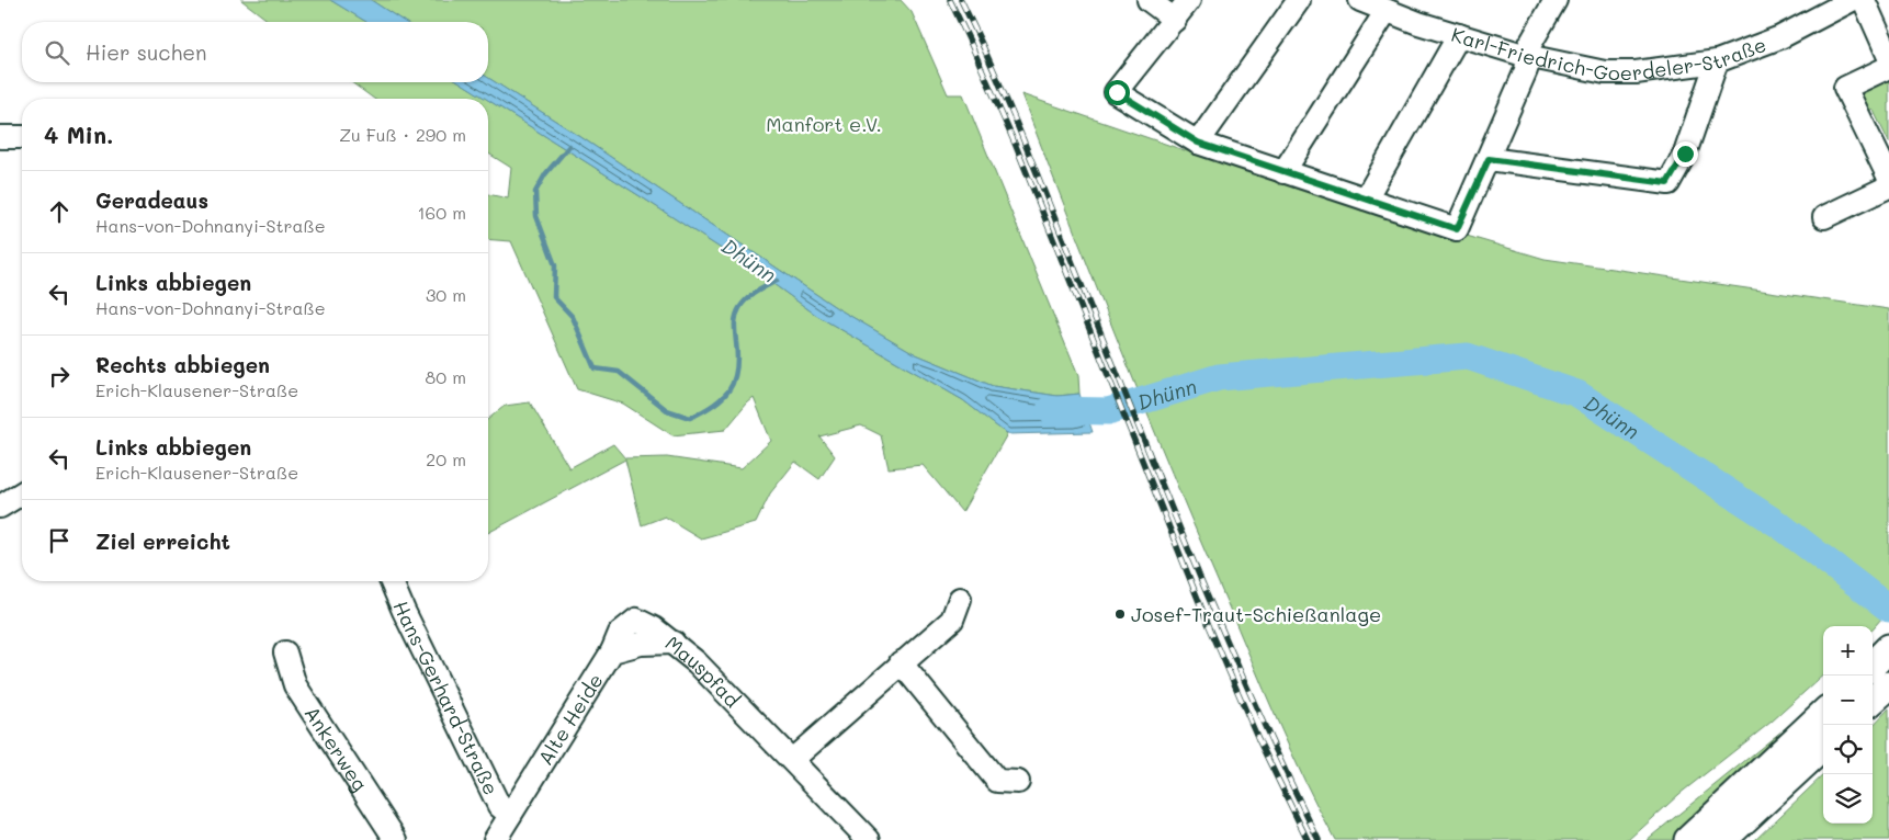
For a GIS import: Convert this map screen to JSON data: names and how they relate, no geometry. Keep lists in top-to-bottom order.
{
  "streets": {
    "street": [
      "Karl-Friedrich-Goerdeler-Straße",
      "Mauspfad",
      "Hans-Gerhard-Straße",
      "Alte Heide",
      "Ankerweg"
    ]
  },
  "crossings": [
    ["Mauspfad", "Alte Heide"],
    ["Hans-Gerhard-Straße", "Alte Heide"]
  ],
  "water": ["Dhünn"],
  "parks": ["Manfort e.V."],
  "places": ["Josef-Traut-Schießanlage"],
  "page": {
    "search": "Hier suchen",
    "heading": ["4 Min.", "Zu Fuß · 290 m"],
    "list": [
      ["Geradeaus", "Hans-von-Dohnanyi-Straße", "160 m"],
      ["Links abbiegen", "Hans-von-Dohnanyi-Straße", "30 m"],
      ["Rechts abbiegen", "Erich-Klausener-Straße", "80 m"],
      ["Links abbiegen", "Erich-Klausener-Straße", "20 m"],
      "Ziel erreicht"
    ],
    "map_buttons": ["+", "−"]
  }
}
